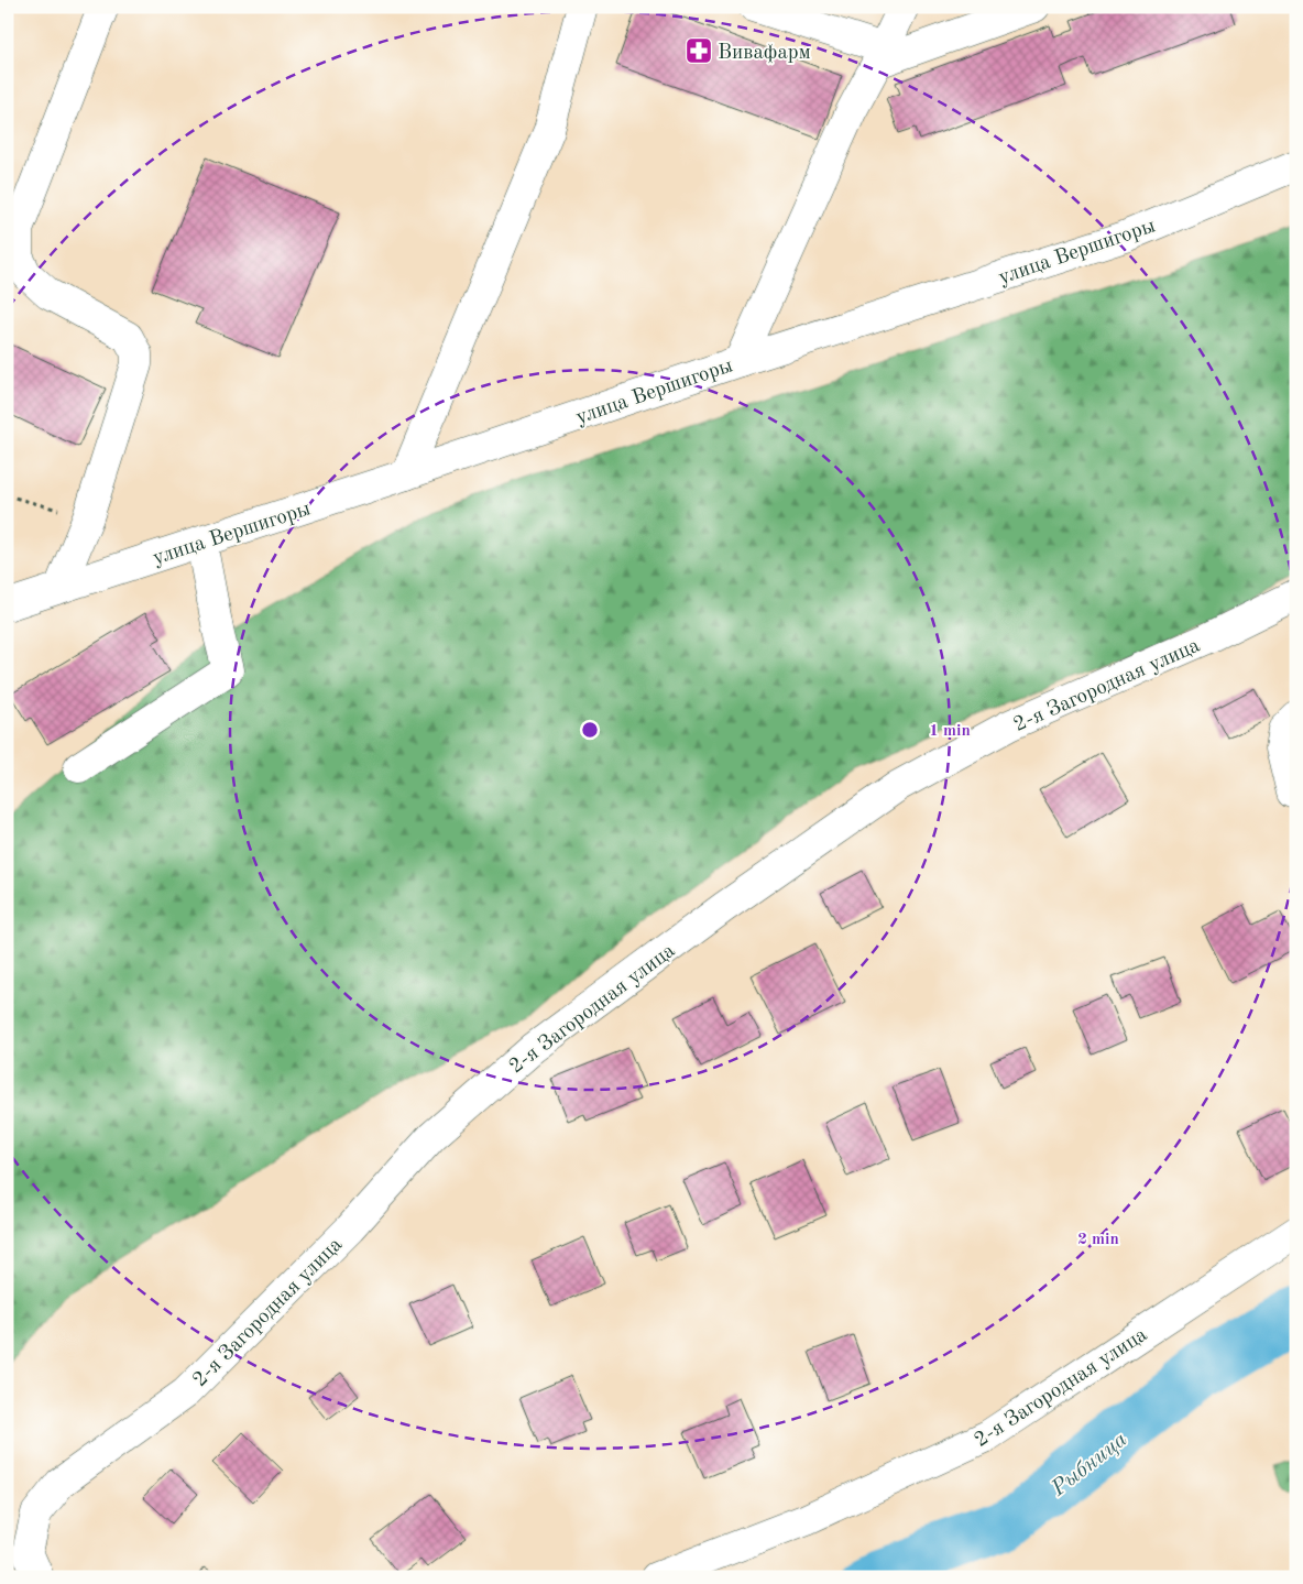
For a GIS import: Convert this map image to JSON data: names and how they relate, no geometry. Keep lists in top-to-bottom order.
{
  "streets": {
    "street": ["улица Вершигоры", "2-я Загородная улица"]
  },
  "water": ["Рыбница"],
  "places": {
    "pharmacy": ["Вивафарм"]
  },
  "rings": ["1 min", "2 min"]
}
